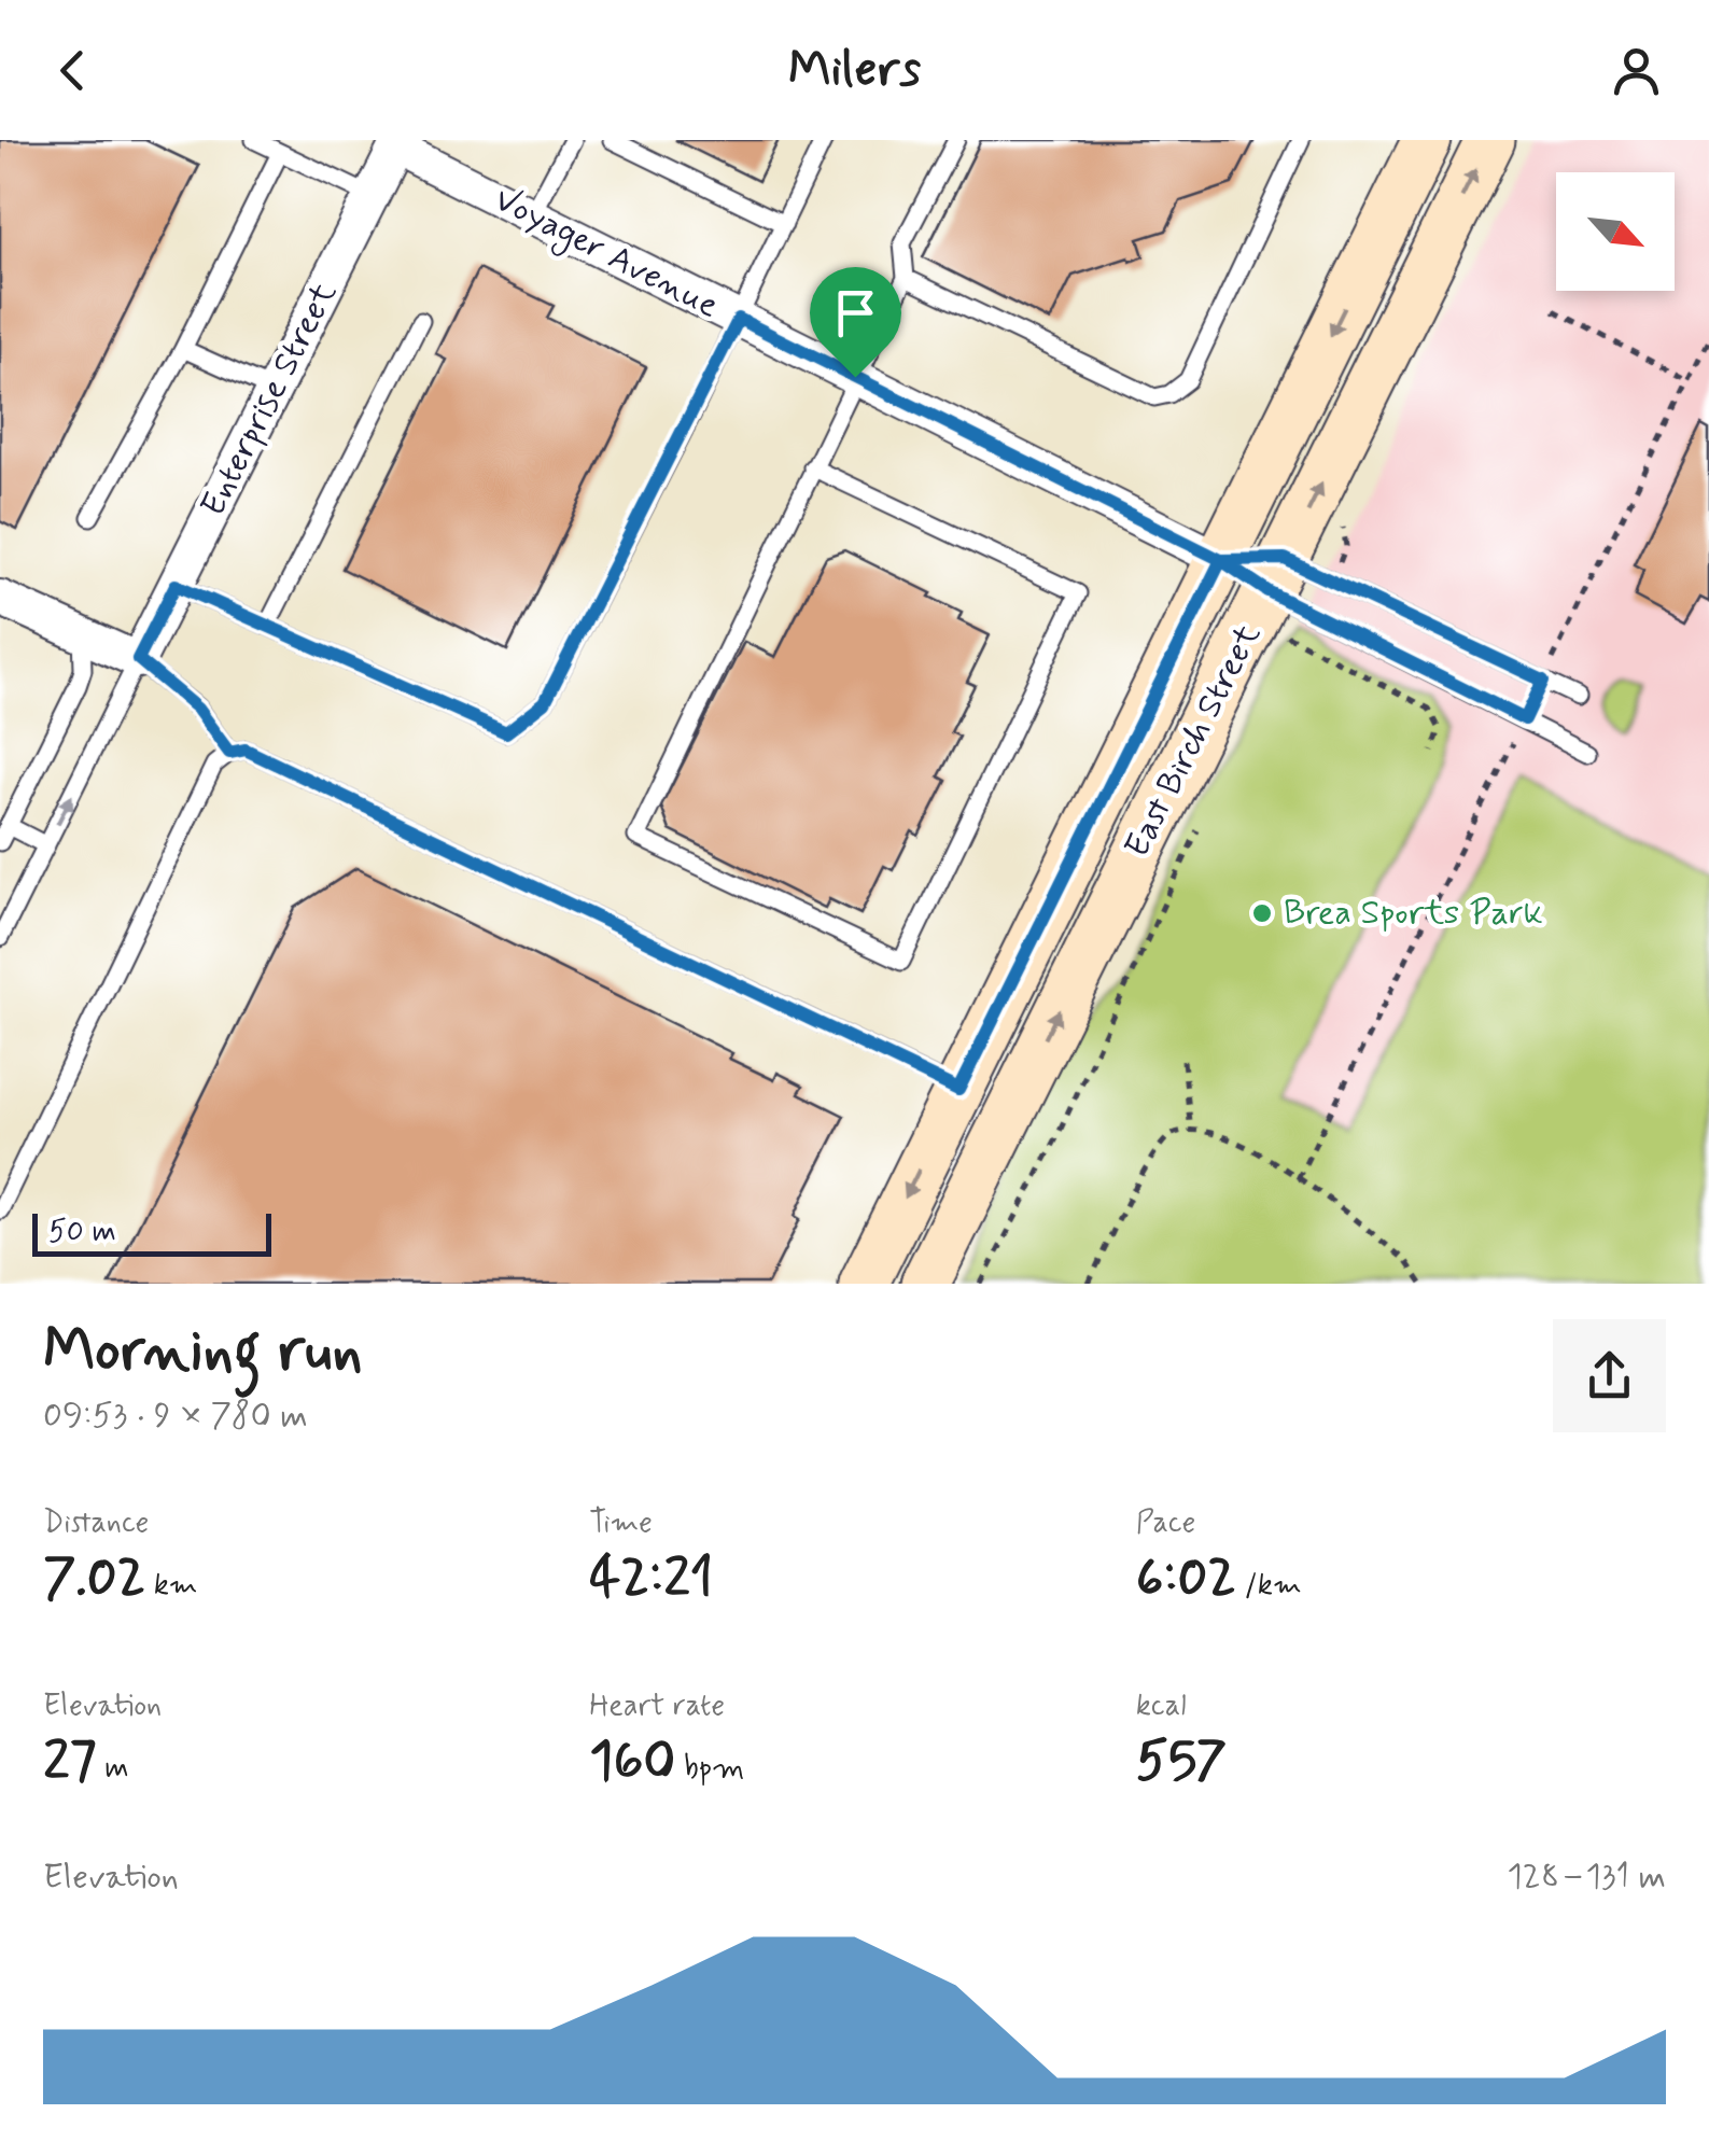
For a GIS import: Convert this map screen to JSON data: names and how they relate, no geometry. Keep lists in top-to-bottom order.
{
  "streets": {
    "street": ["Voyager Avenue", "Enterprise Street", "East Birch Street"]
  },
  "crossings": [
    ["Voyager Avenue", "Enterprise Street"],
    ["Voyager Avenue", "East Birch Street"]
  ],
  "places": ["Brea Sports Park"],
  "scale_bar": "50 m",
  "north": "bottom right",
  "page": {
    "header": "Milers",
    "scale": "50 m",
    "heading": ["Morning run", "09:53 · 9 × 780 m"],
    "stats": [
      ["Distance", "7.02 km"],
      ["Time", "42:21"],
      ["Pace", "6:02 /km"],
      ["Elevation", "27 m"],
      ["Heart rate", "160 bpm"],
      ["kcal", "557"]
    ],
    "chart": ["Elevation", "128–131 m"]
  }
}
